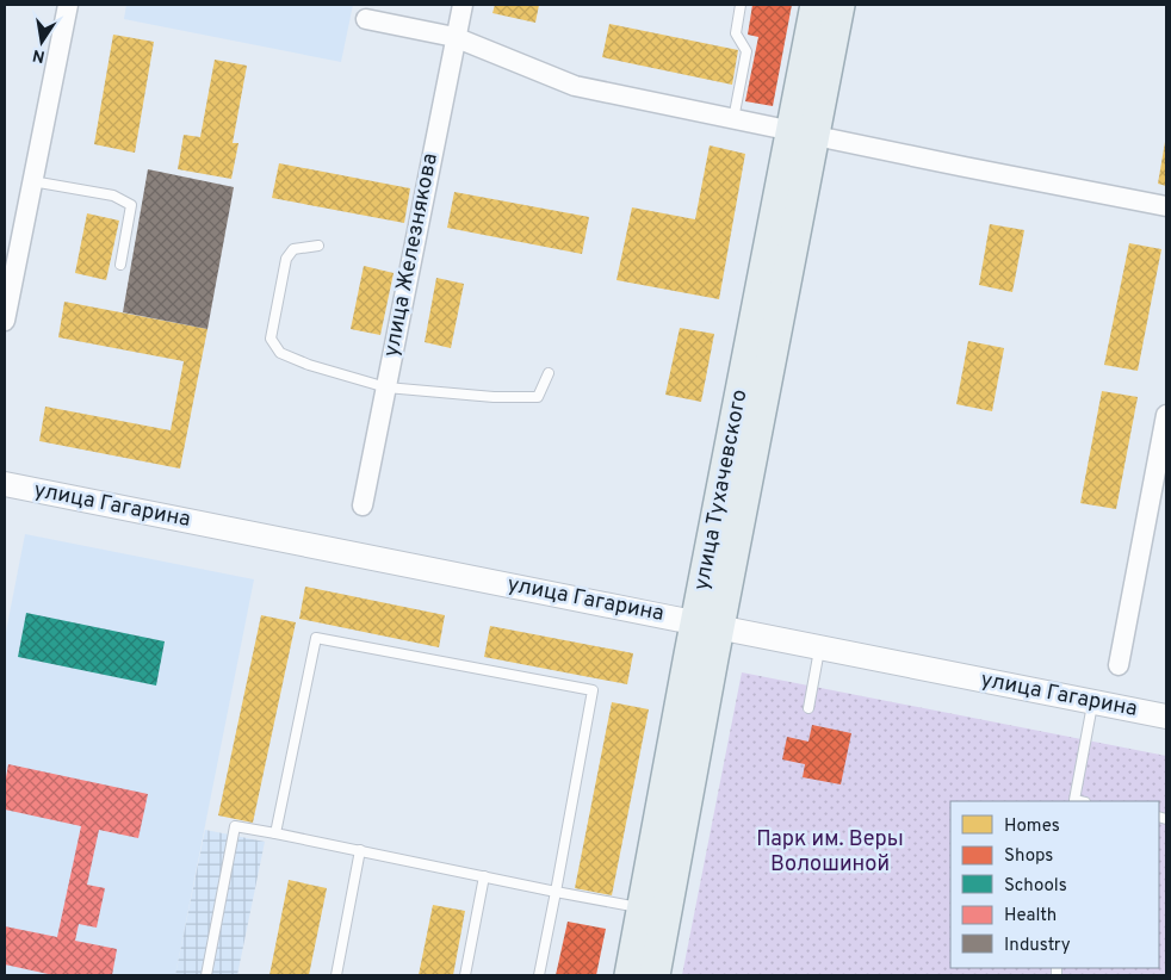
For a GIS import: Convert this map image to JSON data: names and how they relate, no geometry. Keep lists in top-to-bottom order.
{
  "streets": {
    "main road": ["улица Тухачевского"],
    "street": ["улица Железнякова", "улица Гагарина"]
  },
  "crossings": [
    ["улица Тухачевского", "улица Гагарина"]
  ],
  "parks": ["Парк им. Веры Волошиной"],
  "legend": [
    "Homes",
    "Shops",
    "Schools",
    "Health",
    "Industry"
  ],
  "north": "bottom"
}
